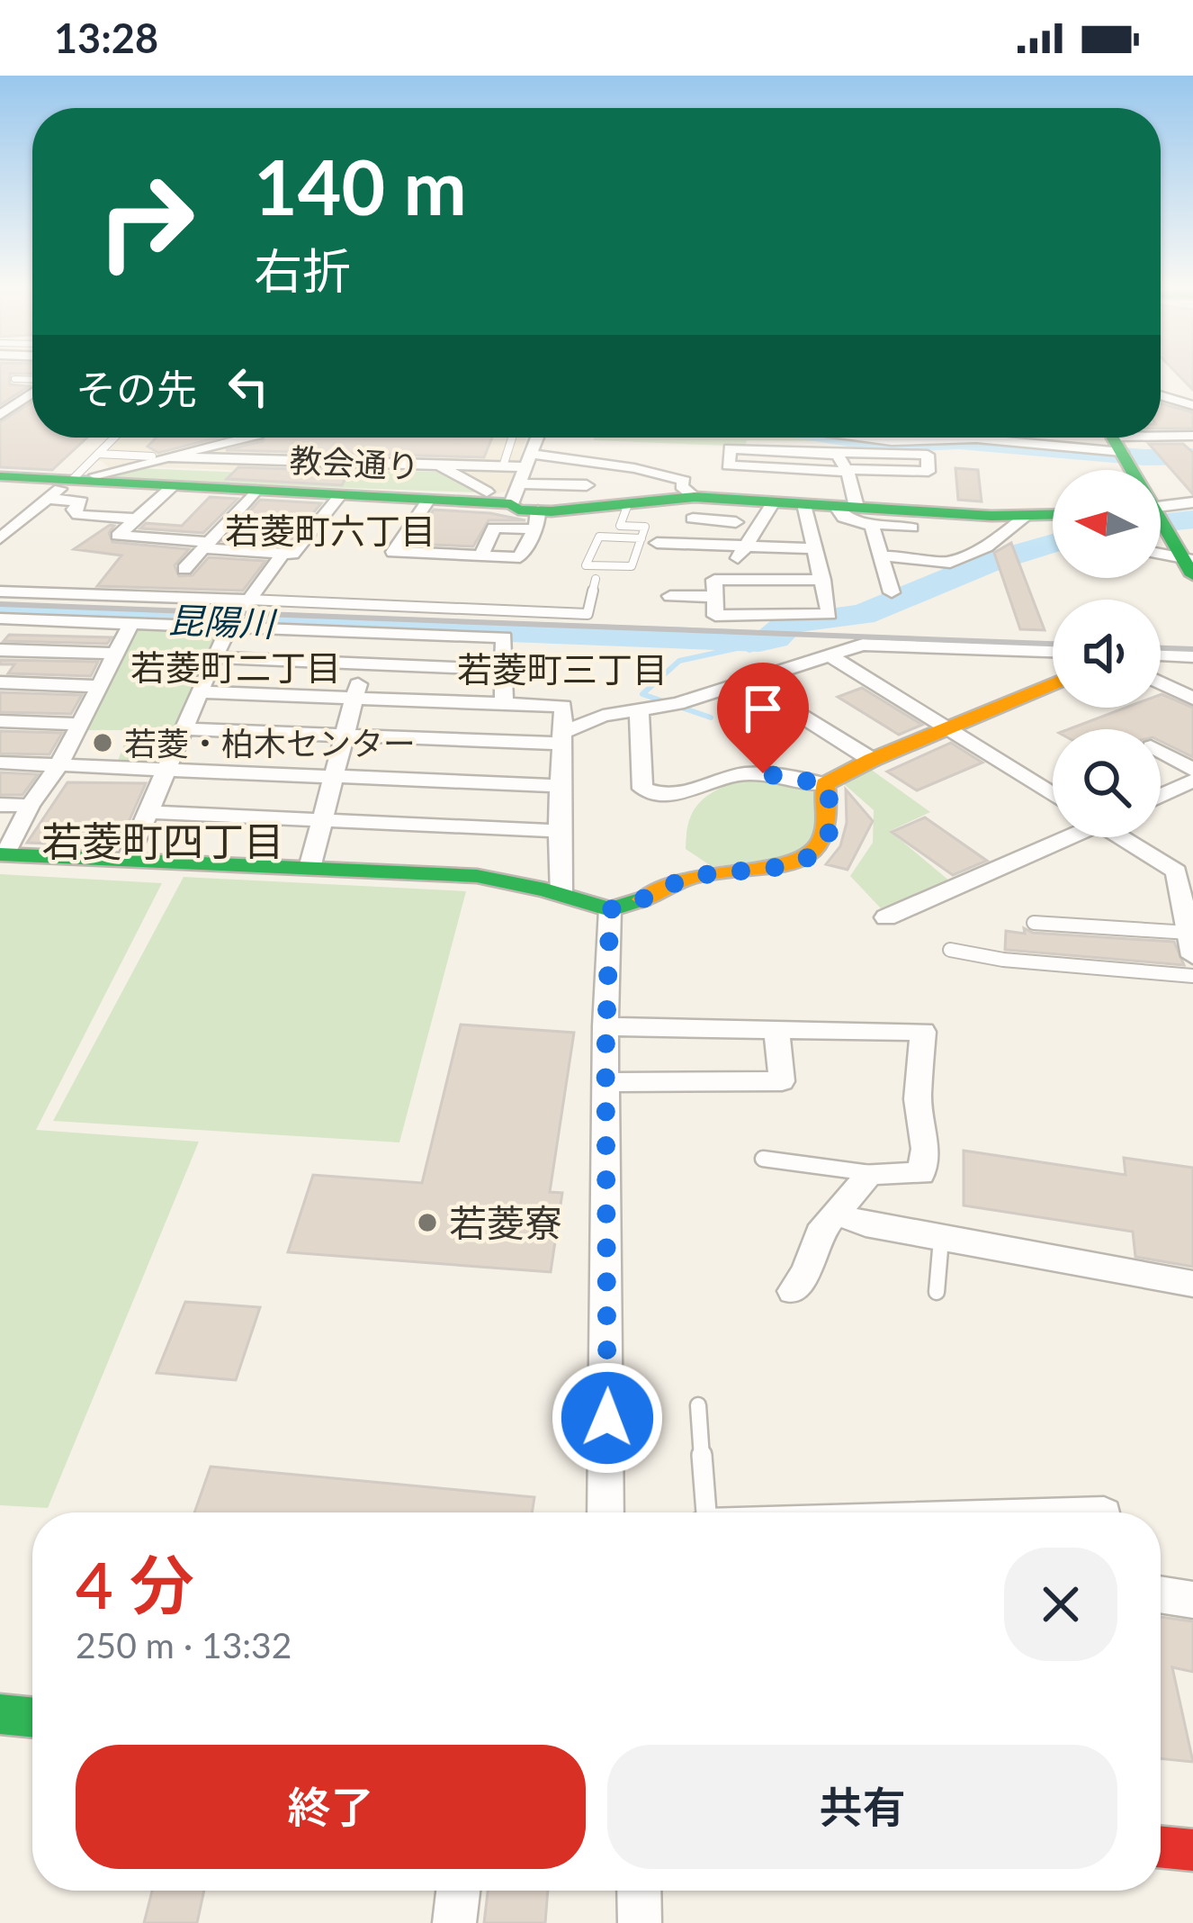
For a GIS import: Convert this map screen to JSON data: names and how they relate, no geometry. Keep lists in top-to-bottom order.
{
  "streets": {
    "street": ["教会通り"]
  },
  "districts": [
    "若菱町六丁目",
    "若菱町二丁目",
    "若菱町三丁目",
    "若菱町四丁目"
  ],
  "water": ["昆陽川"],
  "places": ["若菱・柏木センター", "若菱寮"],
  "north": "left",
  "page": {
    "status": "13:28",
    "turn": ["140 m", "右折"],
    "then": "その先",
    "heading": ["4 分", "250 m · 13:32"],
    "buttons": ["終了", "共有"]
  }
}
